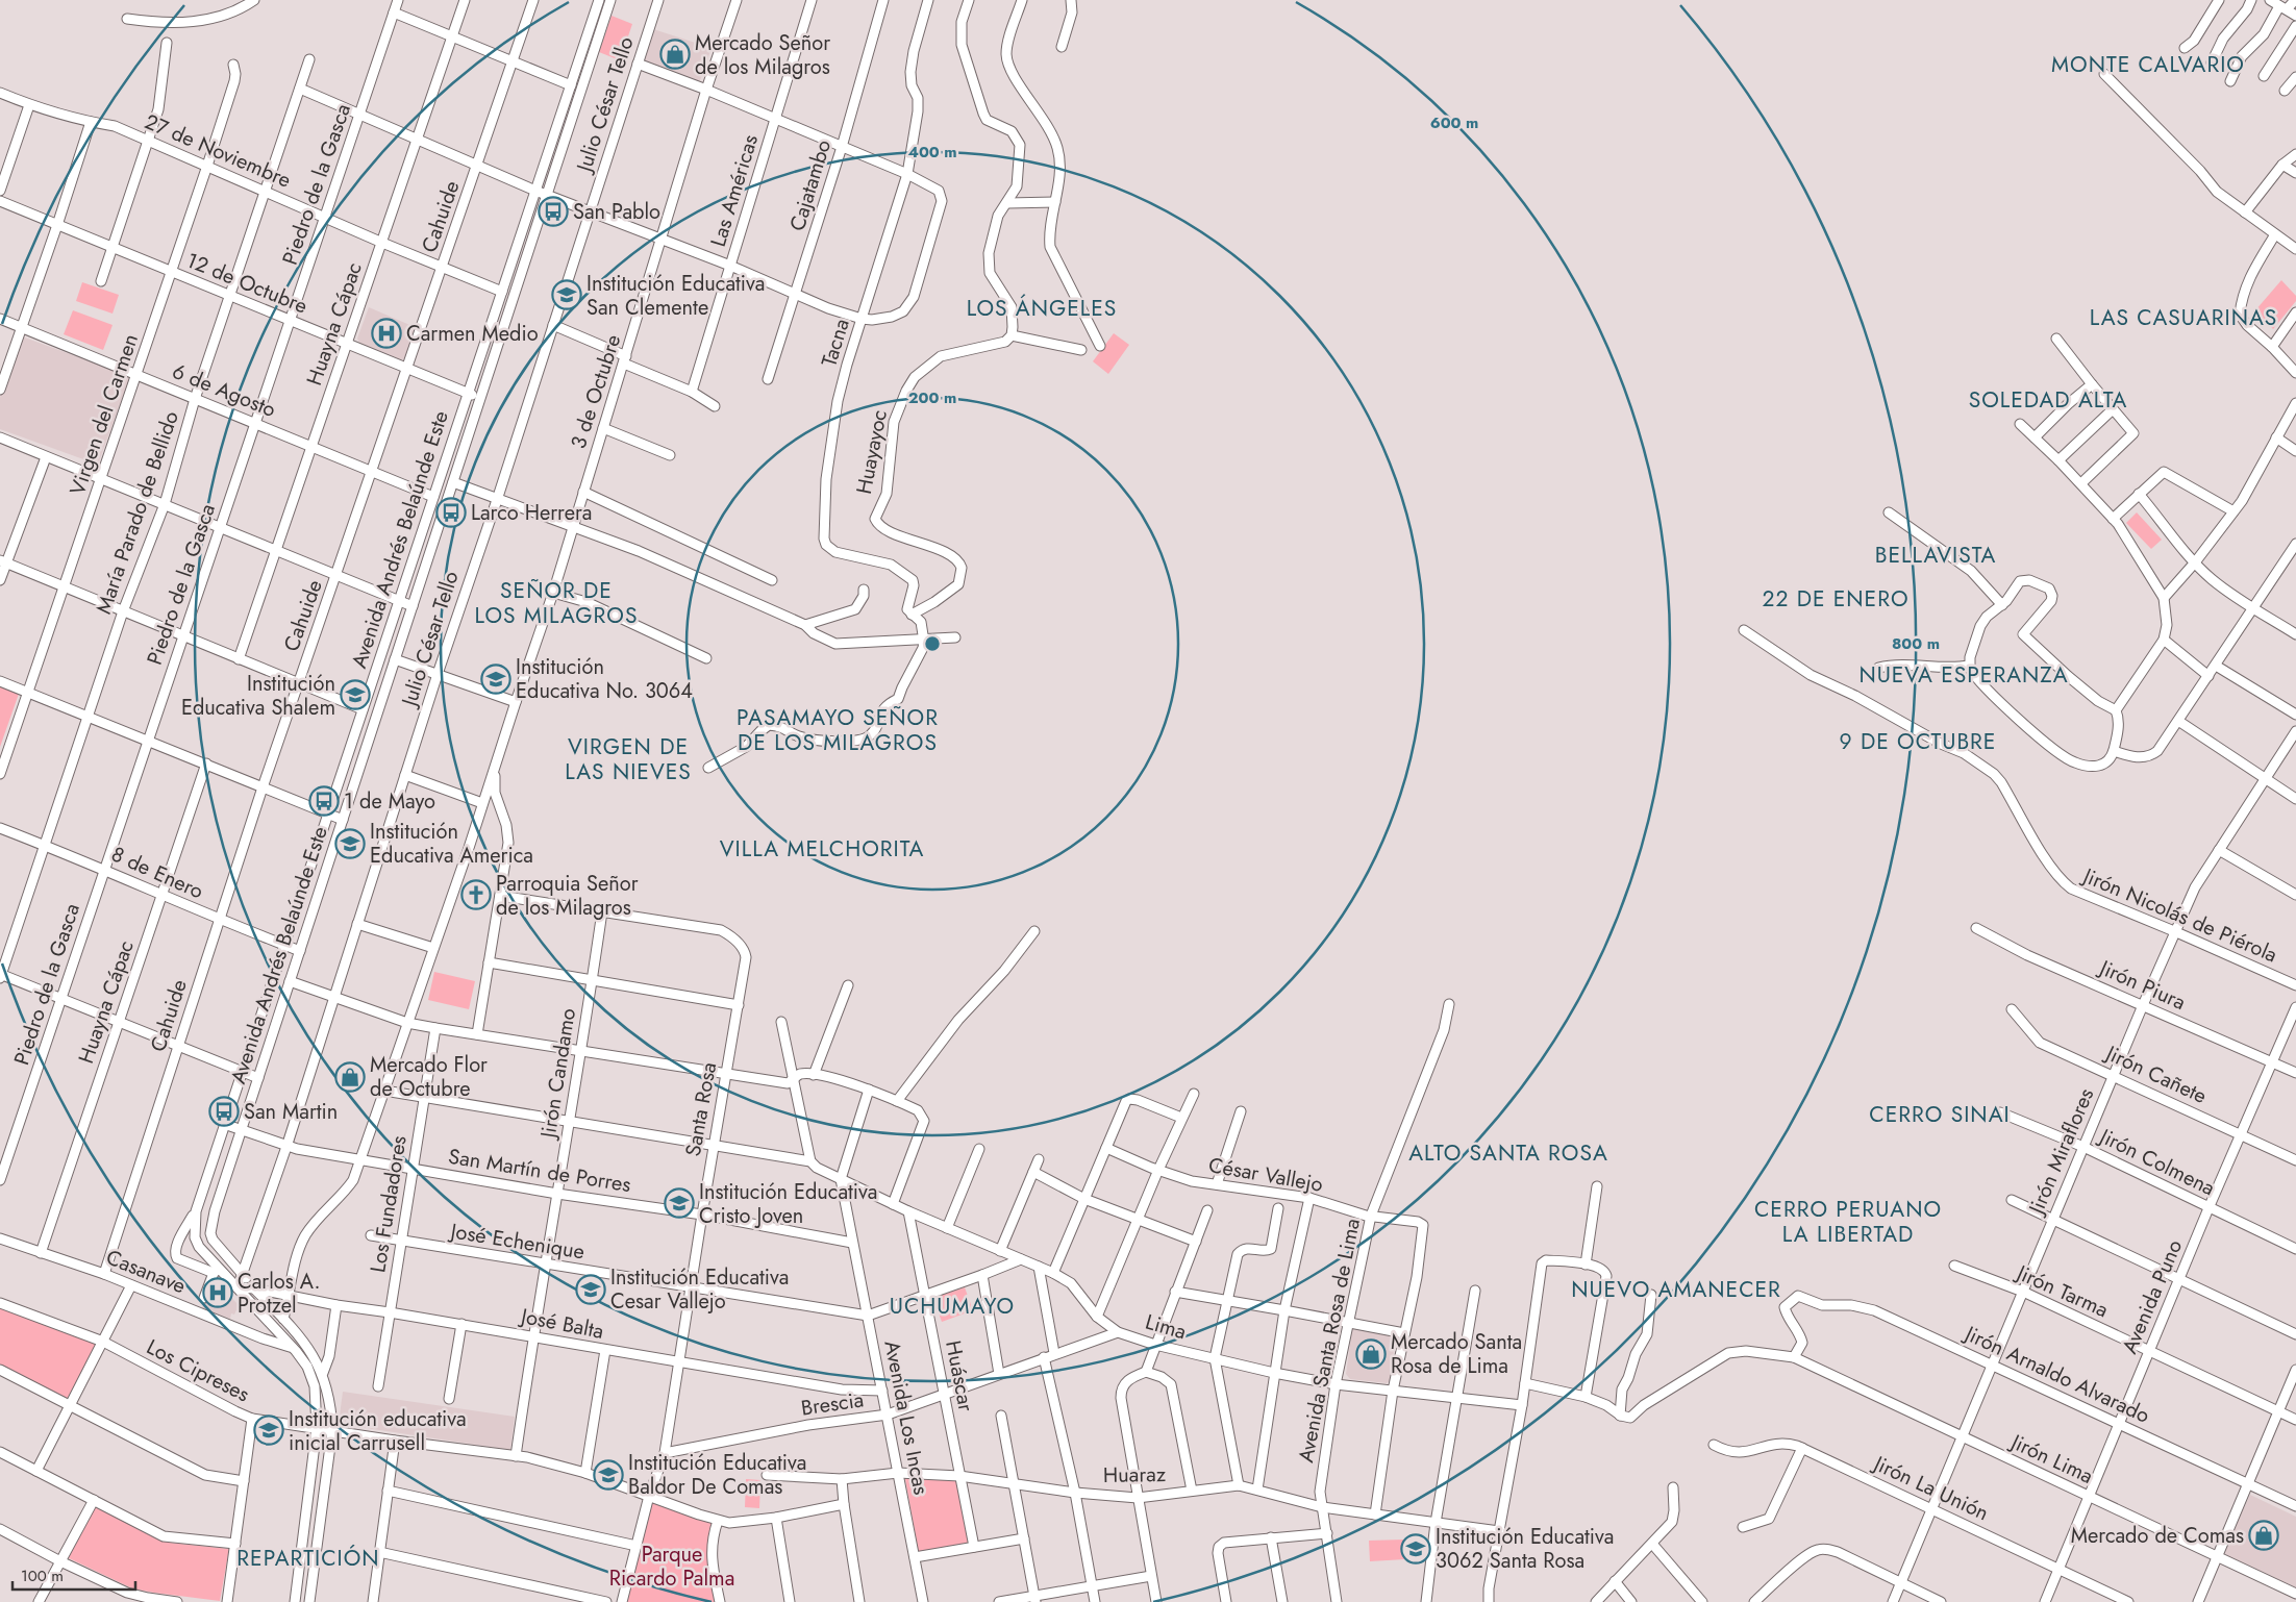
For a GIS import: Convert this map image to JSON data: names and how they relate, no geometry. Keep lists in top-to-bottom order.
{
  "streets": {
    "street": [
      "Julio César Tello",
      "27 de Noviembre",
      "Piedro de la Gasca",
      "Cajatambo",
      "Las Américas",
      "Cahuide",
      "12 de Octubre",
      "Huayna Cápac",
      "Tacna",
      "6 de Agosto",
      "3 de Octubre",
      "Virgen del Carmen",
      "Huayayoc",
      "María Parado de Bellido",
      "Avenida Andrés Belaúnde Este",
      "8 de Enero",
      "Jirón Nicolás de Piérola",
      "Jirón Piura",
      "Jirón Candamo",
      "Jirón Cañete",
      "Santa Rosa",
      "Jirón Miraflores",
      "Jirón Colmena",
      "San Martín de Porres",
      "César Vallejo",
      "Los Fundadores",
      "José Echenique",
      "Casanave",
      "Jirón Tarma",
      "Avenida Puno",
      "José Balta",
      "Lima",
      "Avenida Santa Rosa de Lima",
      "Los Cipreses",
      "Jirón Arnaldo Alvarado",
      "Huáscar",
      "Brescia",
      "Avenida Los Incas",
      "Jirón Lima",
      "Huaraz",
      "Jirón La Unión"
    ]
  },
  "crossings": [
    ["Julio César Tello", "Avenida Andrés Belaúnde Este"],
    ["Julio César Tello", "San Martín de Porres"],
    ["Julio César Tello", "José Balta"],
    ["27 de Noviembre", "Piedro de la Gasca"],
    ["27 de Noviembre", "Cahuide"],
    ["27 de Noviembre", "Huayna Cápac"],
    ["27 de Noviembre", "Virgen del Carmen"],
    ["27 de Noviembre", "María Parado de Bellido"],
    ["27 de Noviembre", "Avenida Andrés Belaúnde Este"],
    ["Piedro de la Gasca", "12 de Octubre"],
    ["Piedro de la Gasca", "6 de Agosto"],
    ["Piedro de la Gasca", "8 de Enero"],
    ["Cahuide", "12 de Octubre"],
    ["Cahuide", "6 de Agosto"],
    ["Cahuide", "8 de Enero"],
    ["Cahuide", "Casanave"],
    ["12 de Octubre", "Huayna Cápac"],
    ["12 de Octubre", "Virgen del Carmen"],
    ["12 de Octubre", "María Parado de Bellido"],
    ["12 de Octubre", "Avenida Andrés Belaúnde Este"],
    ["Huayna Cápac", "6 de Agosto"],
    ["Huayna Cápac", "8 de Enero"],
    ["Huayna Cápac", "Casanave"],
    ["Tacna", "Huayayoc"],
    ["6 de Agosto", "Virgen del Carmen"],
    ["6 de Agosto", "María Parado de Bellido"],
    ["6 de Agosto", "Avenida Andrés Belaúnde Este"],
    ["María Parado de Bellido", "8 de Enero"],
    ["Avenida Andrés Belaúnde Este", "8 de Enero"],
    ["Avenida Andrés Belaúnde Este", "San Martín de Porres"],
    ["Avenida Andrés Belaúnde Este", "Casanave"],
    ["Avenida Andrés Belaúnde Este", "José Balta"],
    ["Avenida Andrés Belaúnde Este", "Los Cipreses"],
    ["Jirón Nicolás de Piérola", "Jirón Miraflores"],
    ["Jirón Piura", "Jirón Miraflores"],
    ["Jirón Piura", "Avenida Puno"],
    ["Jirón Candamo", "Santa Rosa"],
    ["Jirón Candamo", "San Martín de Porres"],
    ["Jirón Candamo", "José Echenique"],
    ["Jirón Candamo", "José Balta"],
    ["Jirón Candamo", "Los Cipreses"],
    ["Jirón Cañete", "Jirón Miraflores"],
    ["Jirón Cañete", "Avenida Puno"],
    ["Santa Rosa", "San Martín de Porres"],
    ["Santa Rosa", "José Echenique"],
    ["Santa Rosa", "José Balta"],
    ["Santa Rosa", "Los Cipreses"],
    ["Santa Rosa", "Brescia"],
    ["Jirón Miraflores", "Jirón Colmena"],
    ["Jirón Miraflores", "Jirón Tarma"],
    ["Jirón Miraflores", "Jirón Arnaldo Alvarado"],
    ["Jirón Miraflores", "Jirón Lima"],
    ["Jirón Miraflores", "Jirón La Unión"],
    ["Jirón Colmena", "Avenida Puno"],
    ["San Martín de Porres", "Los Fundadores"],
    ["San Martín de Porres", "Avenida Los Incas"],
    ["César Vallejo", "Avenida Santa Rosa de Lima"],
    ["Los Fundadores", "José Echenique"],
    ["Los Fundadores", "José Balta"],
    ["José Echenique", "Lima"],
    ["José Echenique", "Huáscar"],
    ["José Echenique", "Avenida Los Incas"],
    ["Jirón Tarma", "Avenida Puno"],
    ["Avenida Puno", "Jirón Arnaldo Alvarado"],
    ["Avenida Puno", "Jirón Lima"],
    ["Avenida Puno", "Jirón La Unión"],
    ["José Balta", "Avenida Los Incas"],
    ["Lima", "Avenida Santa Rosa de Lima"],
    ["Lima", "Huáscar"],
    ["Lima", "Brescia"],
    ["Lima", "Avenida Los Incas"],
    ["Avenida Santa Rosa de Lima", "Huaraz"],
    ["Jirón Arnaldo Alvarado", "Jirón Lima"],
    ["Huáscar", "Brescia"],
    ["Huáscar", "Huaraz"],
    ["Brescia", "Avenida Los Incas"],
    ["Avenida Los Incas", "Huaraz"]
  ],
  "districts": [
    "MONTE CALVARIO",
    "LOS ÁNGELES",
    "LAS CASUARINAS",
    "SOLEDAD ALTA",
    "BELLAVISTA",
    "SEÑOR DE LOS MILAGROS",
    "22 DE ENERO",
    "NUEVA ESPERANZA",
    "PASAMAYO SEÑOR DE LOS MILAGROS",
    "9 DE OCTUBRE",
    "VIRGEN DE LAS NIEVES",
    "VILLA MELCHORITA",
    "CERRO SINAI",
    "ALTO SANTA ROSA",
    "CERRO PERUANO LA LIBERTAD",
    "NUEVO AMANECER",
    "UCHUMAYO",
    "REPARTICIÓN"
  ],
  "parks": ["Parque Ricardo Palma"],
  "places": {
    "shop": [
      "Mercado Señor de los Milagros",
      "Mercado Flor de Octubre",
      "Mercado Santa Rosa de Lima",
      "Mercado de Comas"
    ],
    "bus stop": [
      "San Pablo",
      "Larco Herrera",
      "1 de Mayo",
      "San Martin"
    ],
    "school or university": [
      "Institución Educativa San Clemente",
      "Institución Educativa No. 3064",
      "Institución Educativa Shalem",
      "Institución Educativa America",
      "Institución Educativa Cristo Joven",
      "Institución Educativa Cesar Vallejo",
      "Institución educativa inicial Carrusell",
      "Institución Educativa Baldor De Comas",
      "Institución Educativa 3062 Santa Rosa"
    ],
    "hospital": ["Carmen Medio", "Carlos A. Protzel"],
    "church": ["Parroquia Señor de los Milagros"]
  },
  "scale_bar": "100 m",
  "rings": [
    "600 m",
    "400 m",
    "200 m",
    "800 m"
  ]
}
